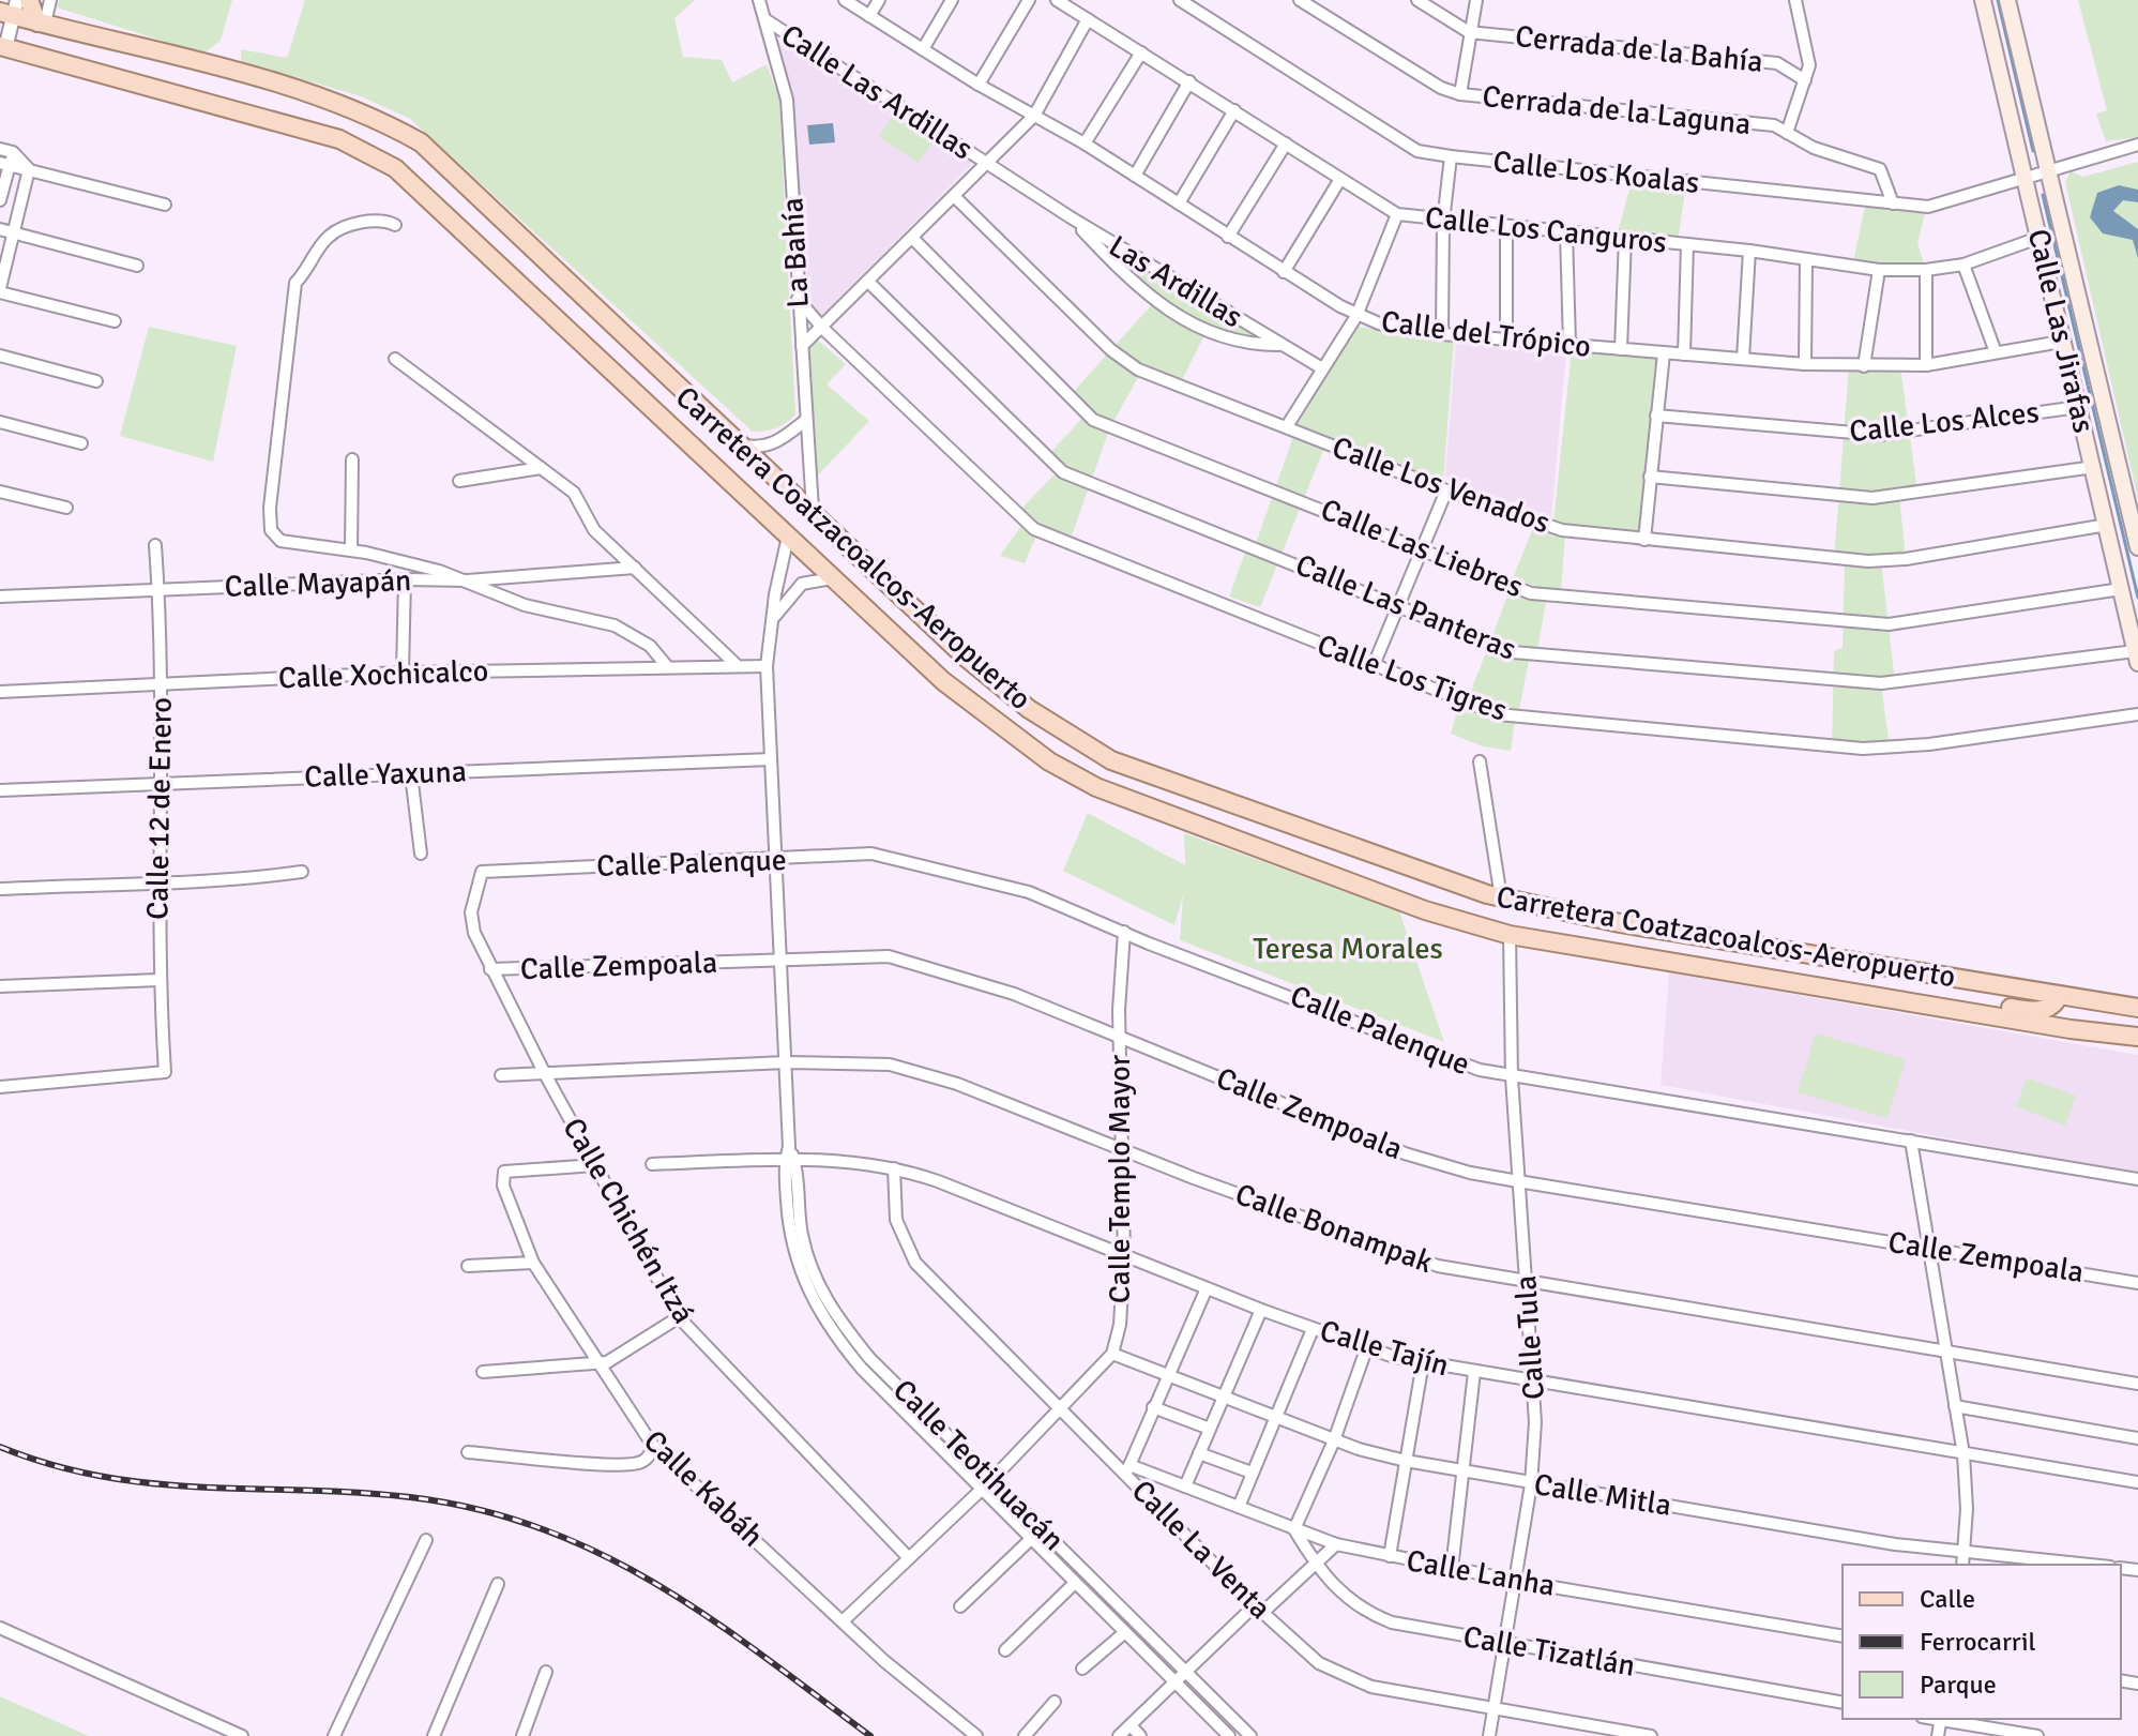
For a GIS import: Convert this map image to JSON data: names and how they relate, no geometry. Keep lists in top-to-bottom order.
{
  "streets": {
    "main road": ["Calle Las Jirafas", "Carretera Coatzacoalcos-Aeropuerto"],
    "street": [
      "Cerrada de la Bahía",
      "Calle Las Ardillas",
      "Cerrada de la Laguna",
      "Calle Los Koalas",
      "Calle Los Canguros",
      "La Bahía",
      "Las Ardillas",
      "Calle del Trópico",
      "Calle Los Alces",
      "Calle Los Venados",
      "Calle Las Liebres",
      "Calle Mayapán",
      "Calle Las Panteras",
      "Calle Xochicalco",
      "Calle Los Tigres",
      "Calle Yaxuna",
      "Calle 12 de Enero",
      "Calle Palenque",
      "Calle Zempoala",
      "Calle Templo Mayor",
      "Calle Chichén Itzá",
      "Calle Bonampak",
      "Calle Tula",
      "Calle Tajín",
      "Calle Teotihuacán",
      "Calle Kabáh",
      "Calle Mitla",
      "Calle La Venta",
      "Calle Lanha",
      "Calle Tizatlán"
    ]
  },
  "crossings": [
    ["Calle Las Ardillas", "La Bahía"],
    ["Calle Las Ardillas", "Las Ardillas"],
    ["Cerrada de la Laguna", "Calle Los Koalas"],
    ["Calle Los Koalas", "Calle Las Jirafas"],
    ["Calle Los Canguros", "Calle Las Jirafas"],
    ["La Bahía", "Carretera Coatzacoalcos-Aeropuerto"],
    ["La Bahía", "Calle Los Tigres"],
    ["Calle Las Jirafas", "Calle del Trópico"],
    ["Calle Las Jirafas", "Calle Los Alces"],
    ["Calle Las Jirafas", "Calle Los Venados"],
    ["Calle Las Jirafas", "Calle Las Liebres"],
    ["Calle Las Jirafas", "Calle Las Panteras"],
    ["Carretera Coatzacoalcos-Aeropuerto", "Calle Tula"],
    ["Carretera Coatzacoalcos-Aeropuerto", "Calle Teotihuacán"],
    ["Calle Mayapán", "Calle 12 de Enero"],
    ["Calle Xochicalco", "Calle 12 de Enero"],
    ["Calle Xochicalco", "Calle Teotihuacán"],
    ["Calle Yaxuna", "Calle 12 de Enero"],
    ["Calle Yaxuna", "Calle Teotihuacán"],
    ["Calle Palenque", "Calle Templo Mayor"],
    ["Calle Palenque", "Calle Chichén Itzá"],
    ["Calle Palenque", "Calle Tula"],
    ["Calle Palenque", "Calle Teotihuacán"],
    ["Calle Zempoala", "Calle Templo Mayor"],
    ["Calle Zempoala", "Calle Chichén Itzá"],
    ["Calle Zempoala", "Calle Tula"],
    ["Calle Zempoala", "Calle Teotihuacán"],
    ["Calle Templo Mayor", "Calle Bonampak"],
    ["Calle Templo Mayor", "Calle Tajín"],
    ["Calle Templo Mayor", "Calle Mitla"],
    ["Calle Chichén Itzá", "Calle Bonampak"],
    ["Calle Chichén Itzá", "Calle Kabáh"],
    ["Calle Bonampak", "Calle Tula"],
    ["Calle Bonampak", "Calle Teotihuacán"],
    ["Calle Tula", "Calle Tajín"],
    ["Calle Tula", "Calle Mitla"],
    ["Calle Tula", "Calle La Venta"],
    ["Calle Tula", "Calle Lanha"],
    ["Calle Tula", "Calle Tizatlán"],
    ["Calle Tajín", "Calle Teotihuacán"],
    ["Calle Tajín", "Calle La Venta"],
    ["Calle La Venta", "Calle Lanha"],
    ["Calle Lanha", "Calle Tizatlán"]
  ],
  "parks": ["Teresa Morales"],
  "legend": ["Calle", "Ferrocarril", "Parque"]
}
